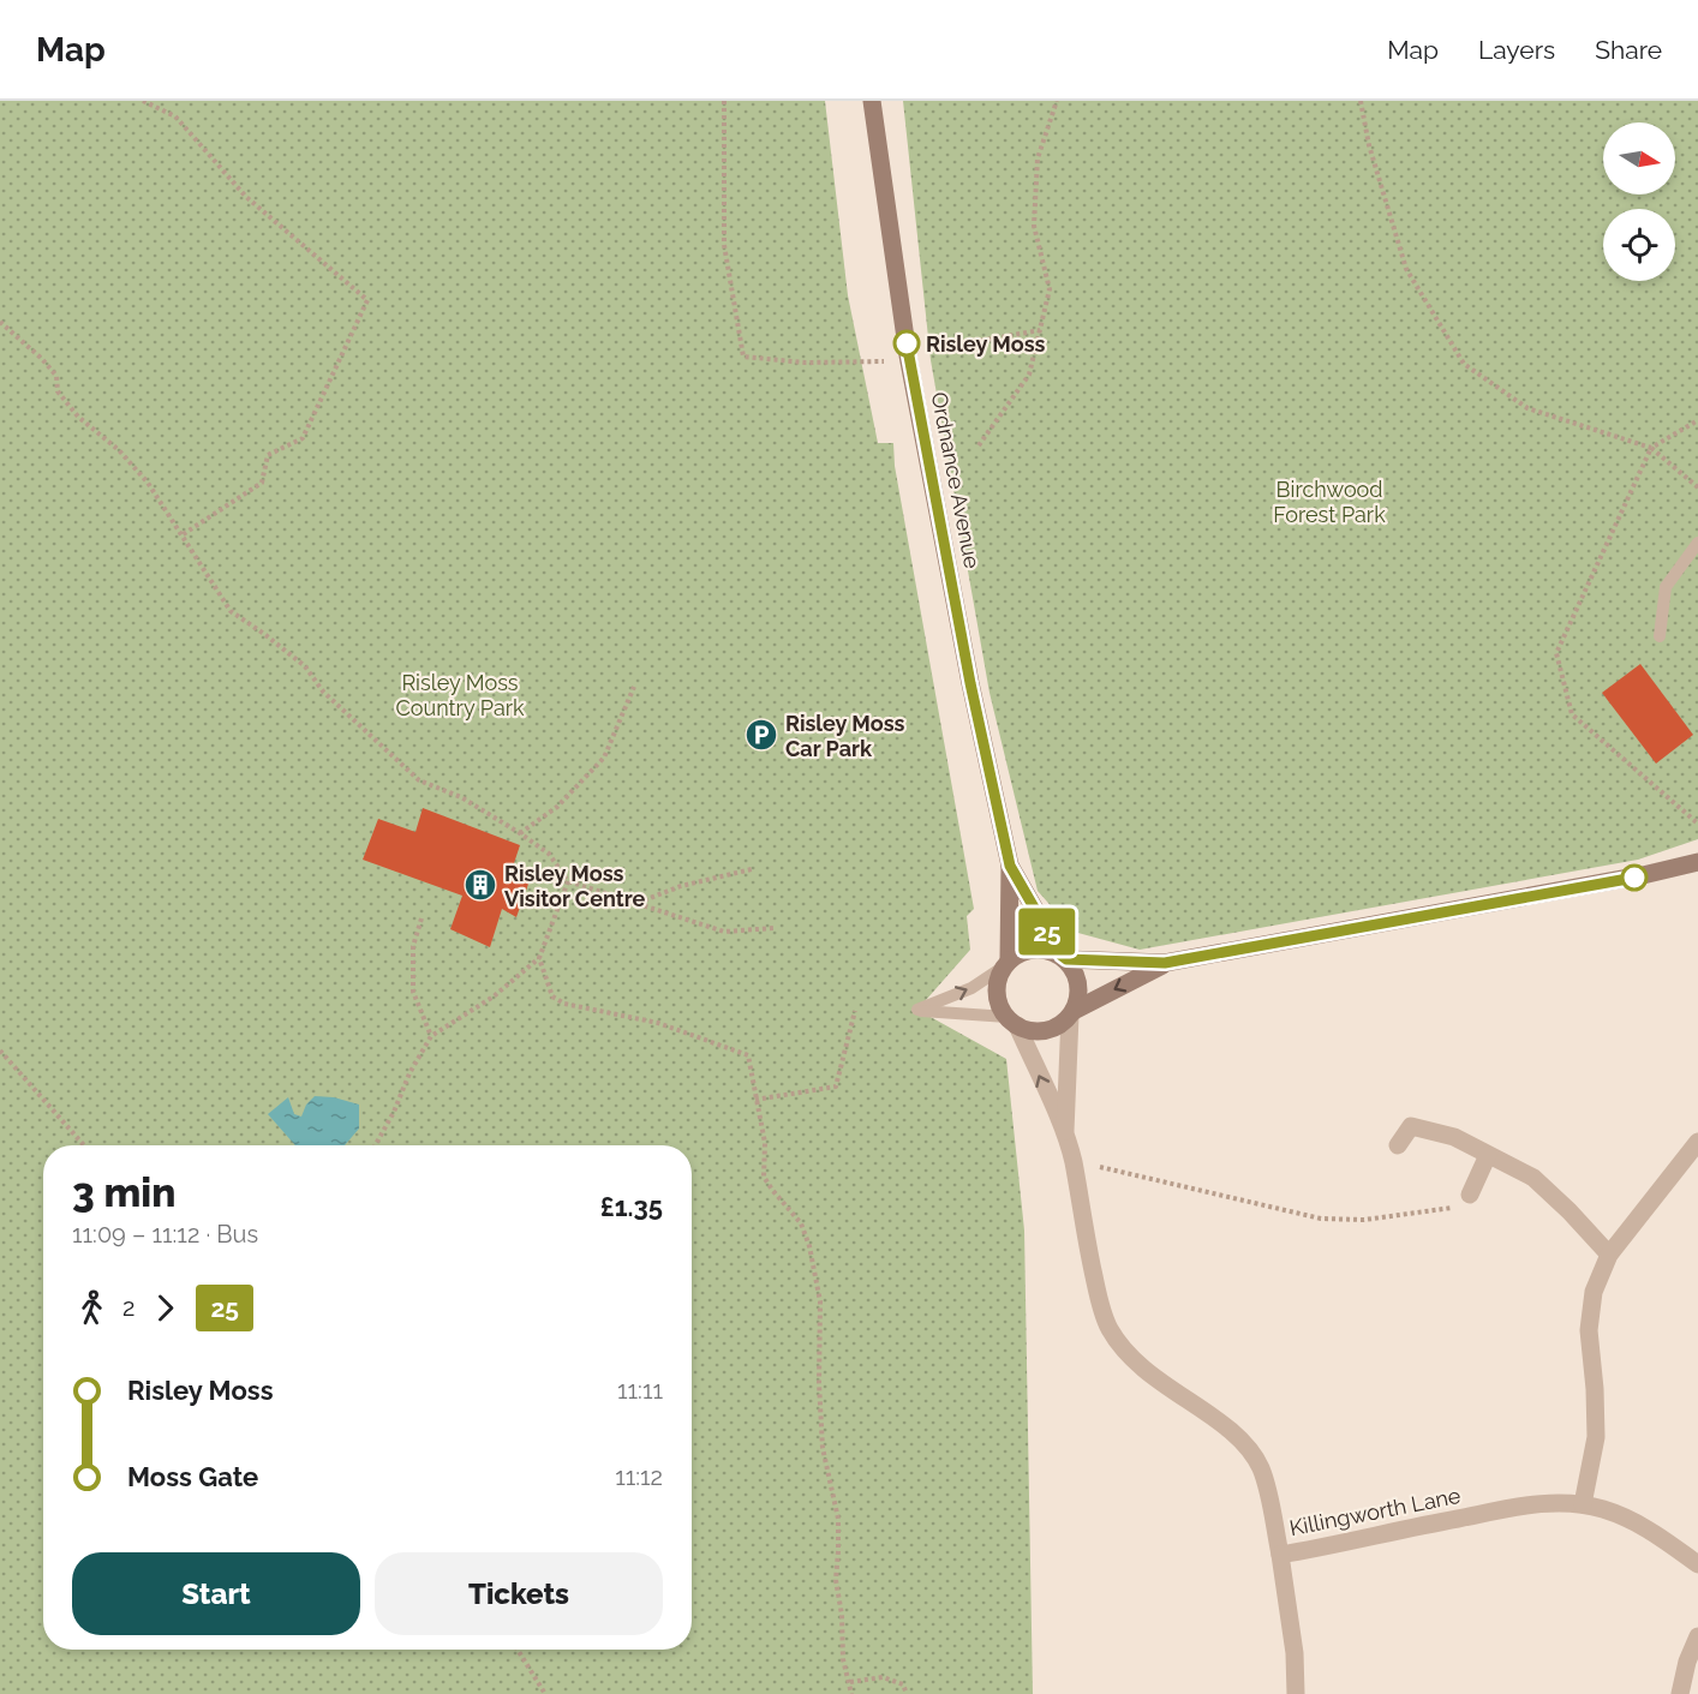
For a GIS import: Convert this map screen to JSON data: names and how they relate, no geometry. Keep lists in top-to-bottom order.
{
  "streets": {
    "street": ["Ordnance Avenue", "Killingworth Lane"]
  },
  "crossings": [
    ["Ordnance Avenue", "Killingworth Lane"]
  ],
  "parks": ["Birchwood Forest Park", "Risley Moss Country Park"],
  "places": {
    "other": ["Risley Moss"],
    "parking": ["Risley Moss Car Park"],
    "building": ["Risley Moss Visitor Centre"]
  },
  "lines": ["bus line 25"],
  "north": "right",
  "page": {
    "header": "Map",
    "nav": ["Map", "Layers", "Share"],
    "on_map": "25",
    "heading": ["3 min", "11:09 – 11:12 · Bus", "£1.35"],
    "legs": ["2", "25"],
    "list": [
      {
        "name": "Risley Moss",
        "value": "11:11"
      },
      {
        "name": "Moss Gate",
        "value": "11:12"
      }
    ],
    "buttons": ["Start", "Tickets"]
  }
}
